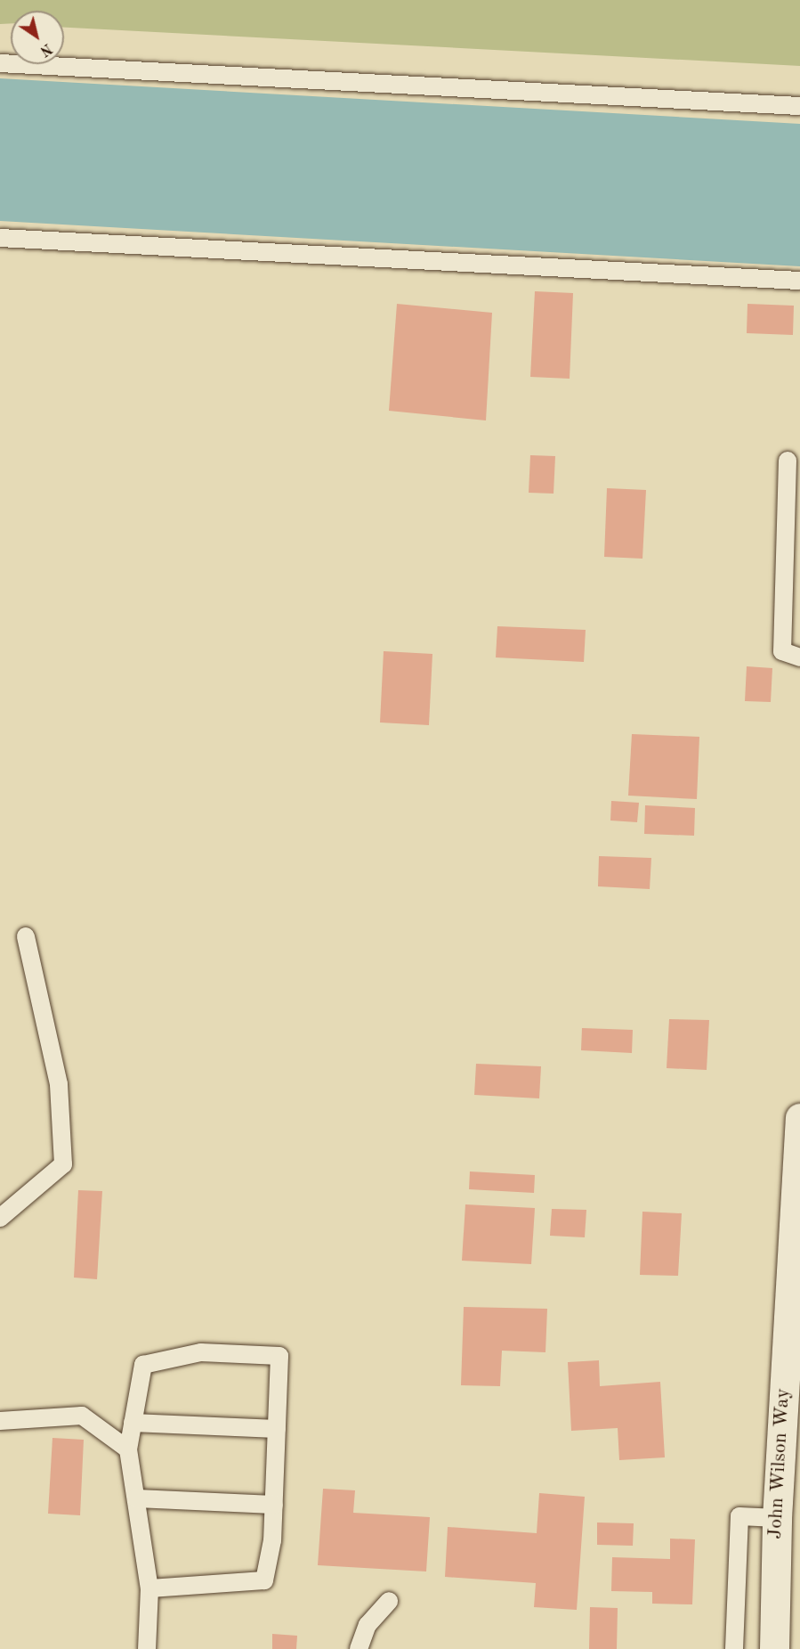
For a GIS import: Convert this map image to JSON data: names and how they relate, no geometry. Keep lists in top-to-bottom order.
{
  "streets": {
    "street": ["John Wilson Way"]
  },
  "north": "bottom right"
}
